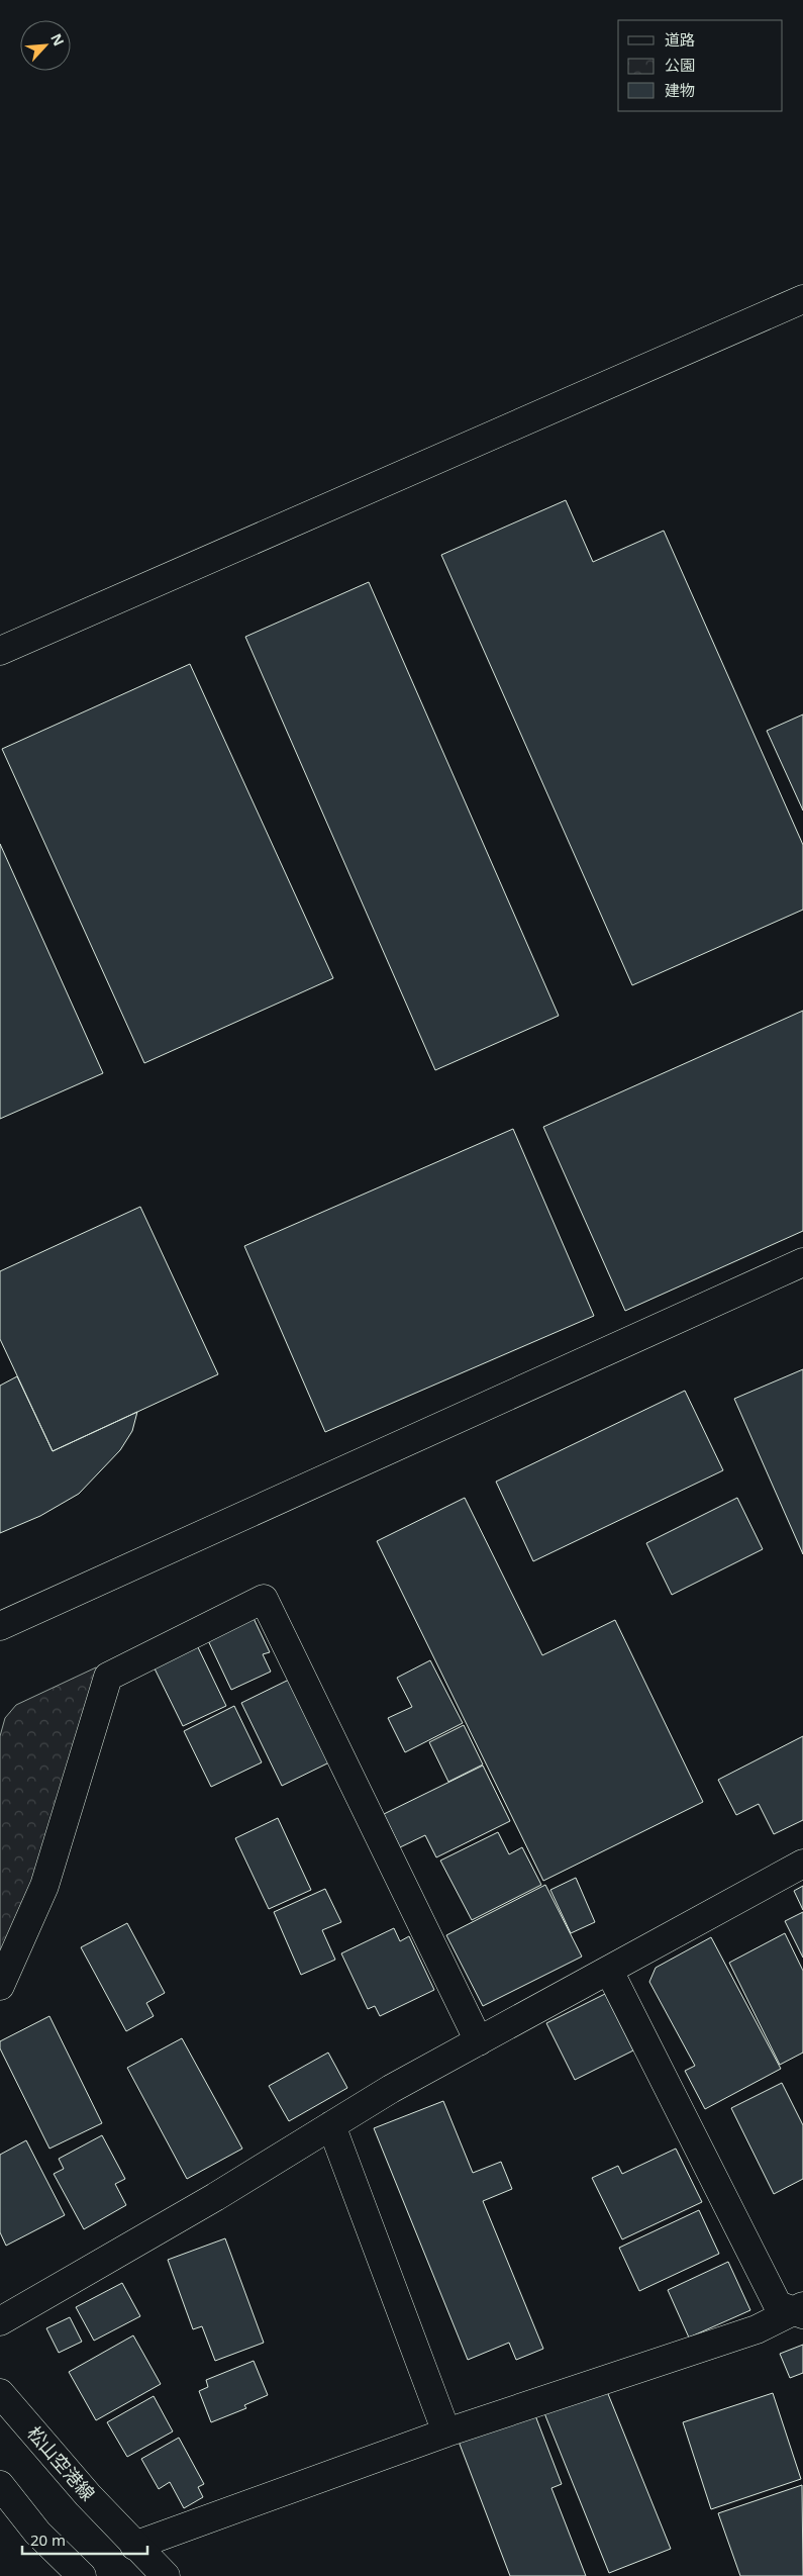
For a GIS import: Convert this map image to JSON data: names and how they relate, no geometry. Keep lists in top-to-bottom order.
{
  "streets": {
    "street": ["松山空港線"]
  },
  "legend": ["道路", "公園", "建物"],
  "scale_bar": "20 m",
  "north": "top right"
}
